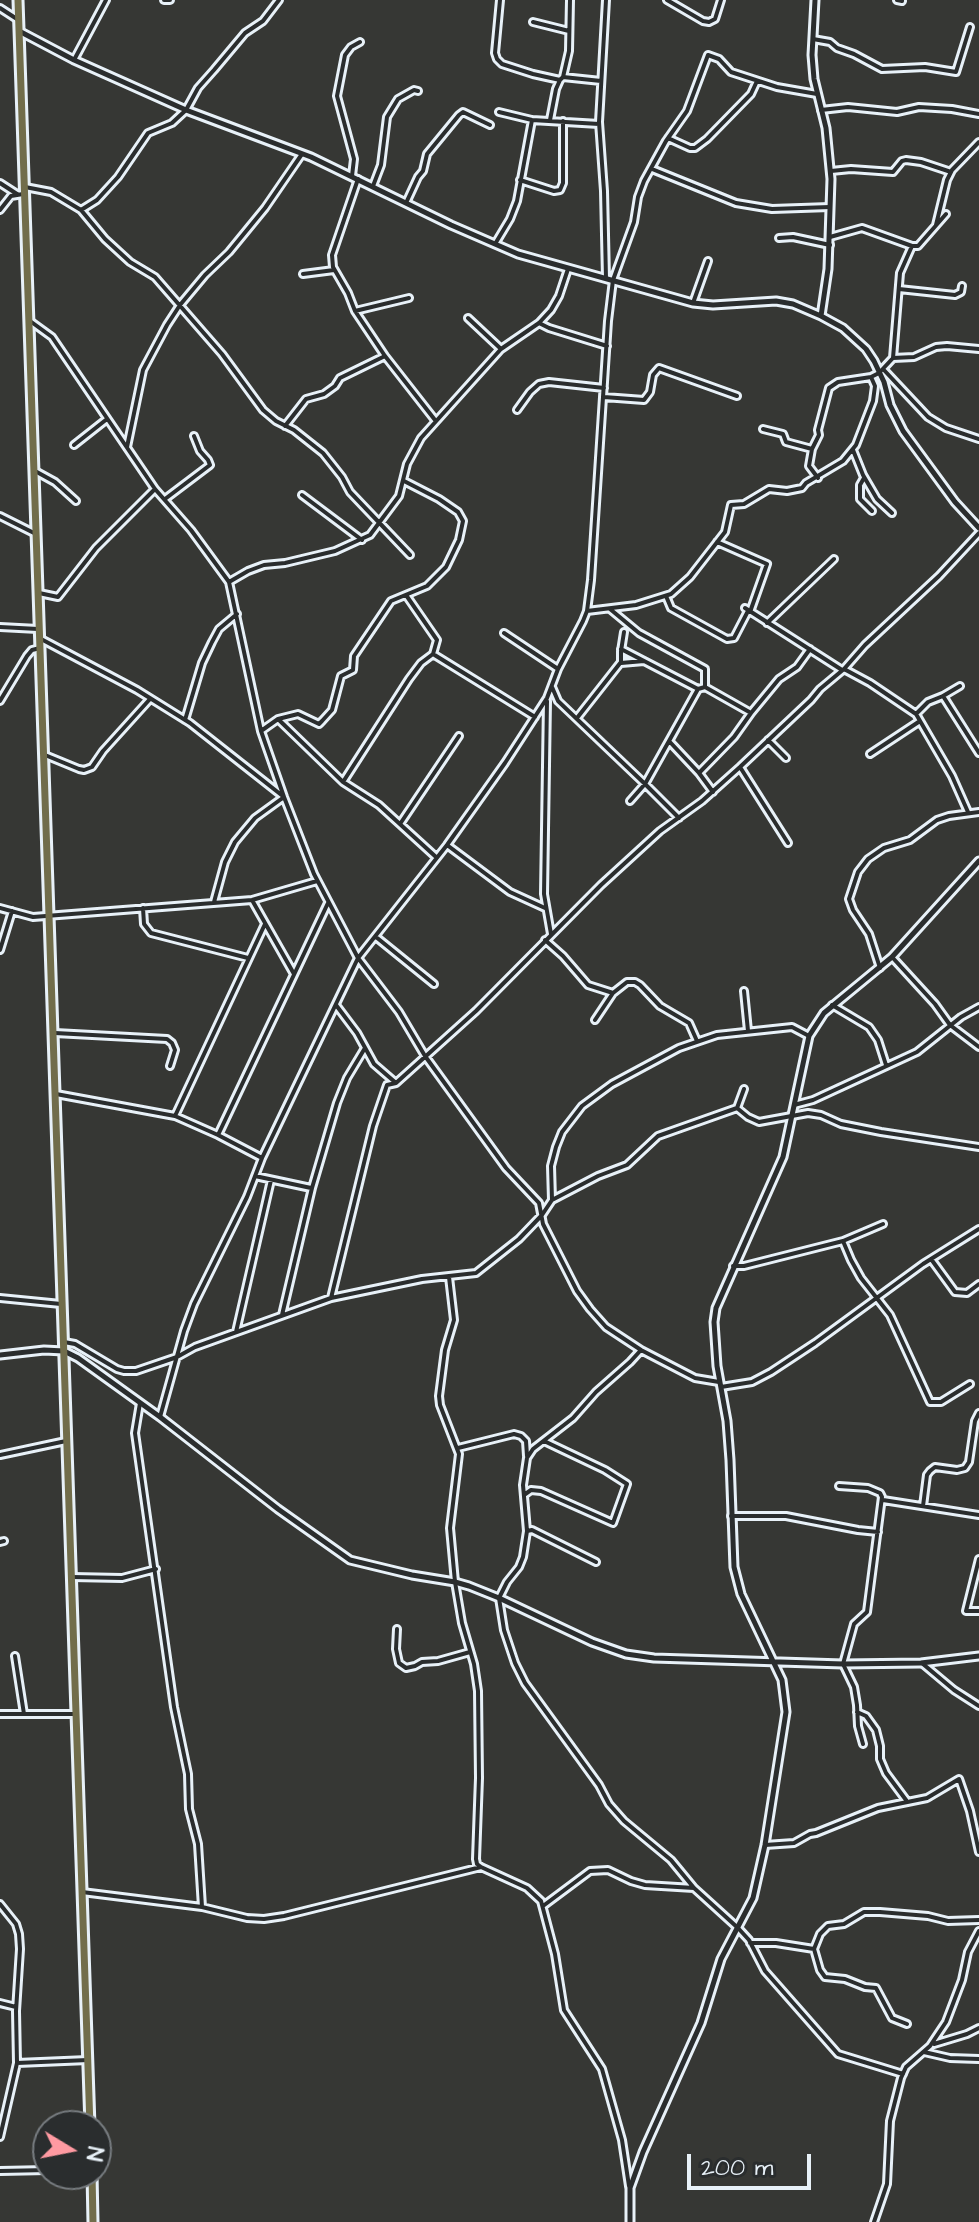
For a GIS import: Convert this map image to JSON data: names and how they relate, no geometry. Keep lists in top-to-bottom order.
{
  "scale_bar": "200 m",
  "north": "right"
}
